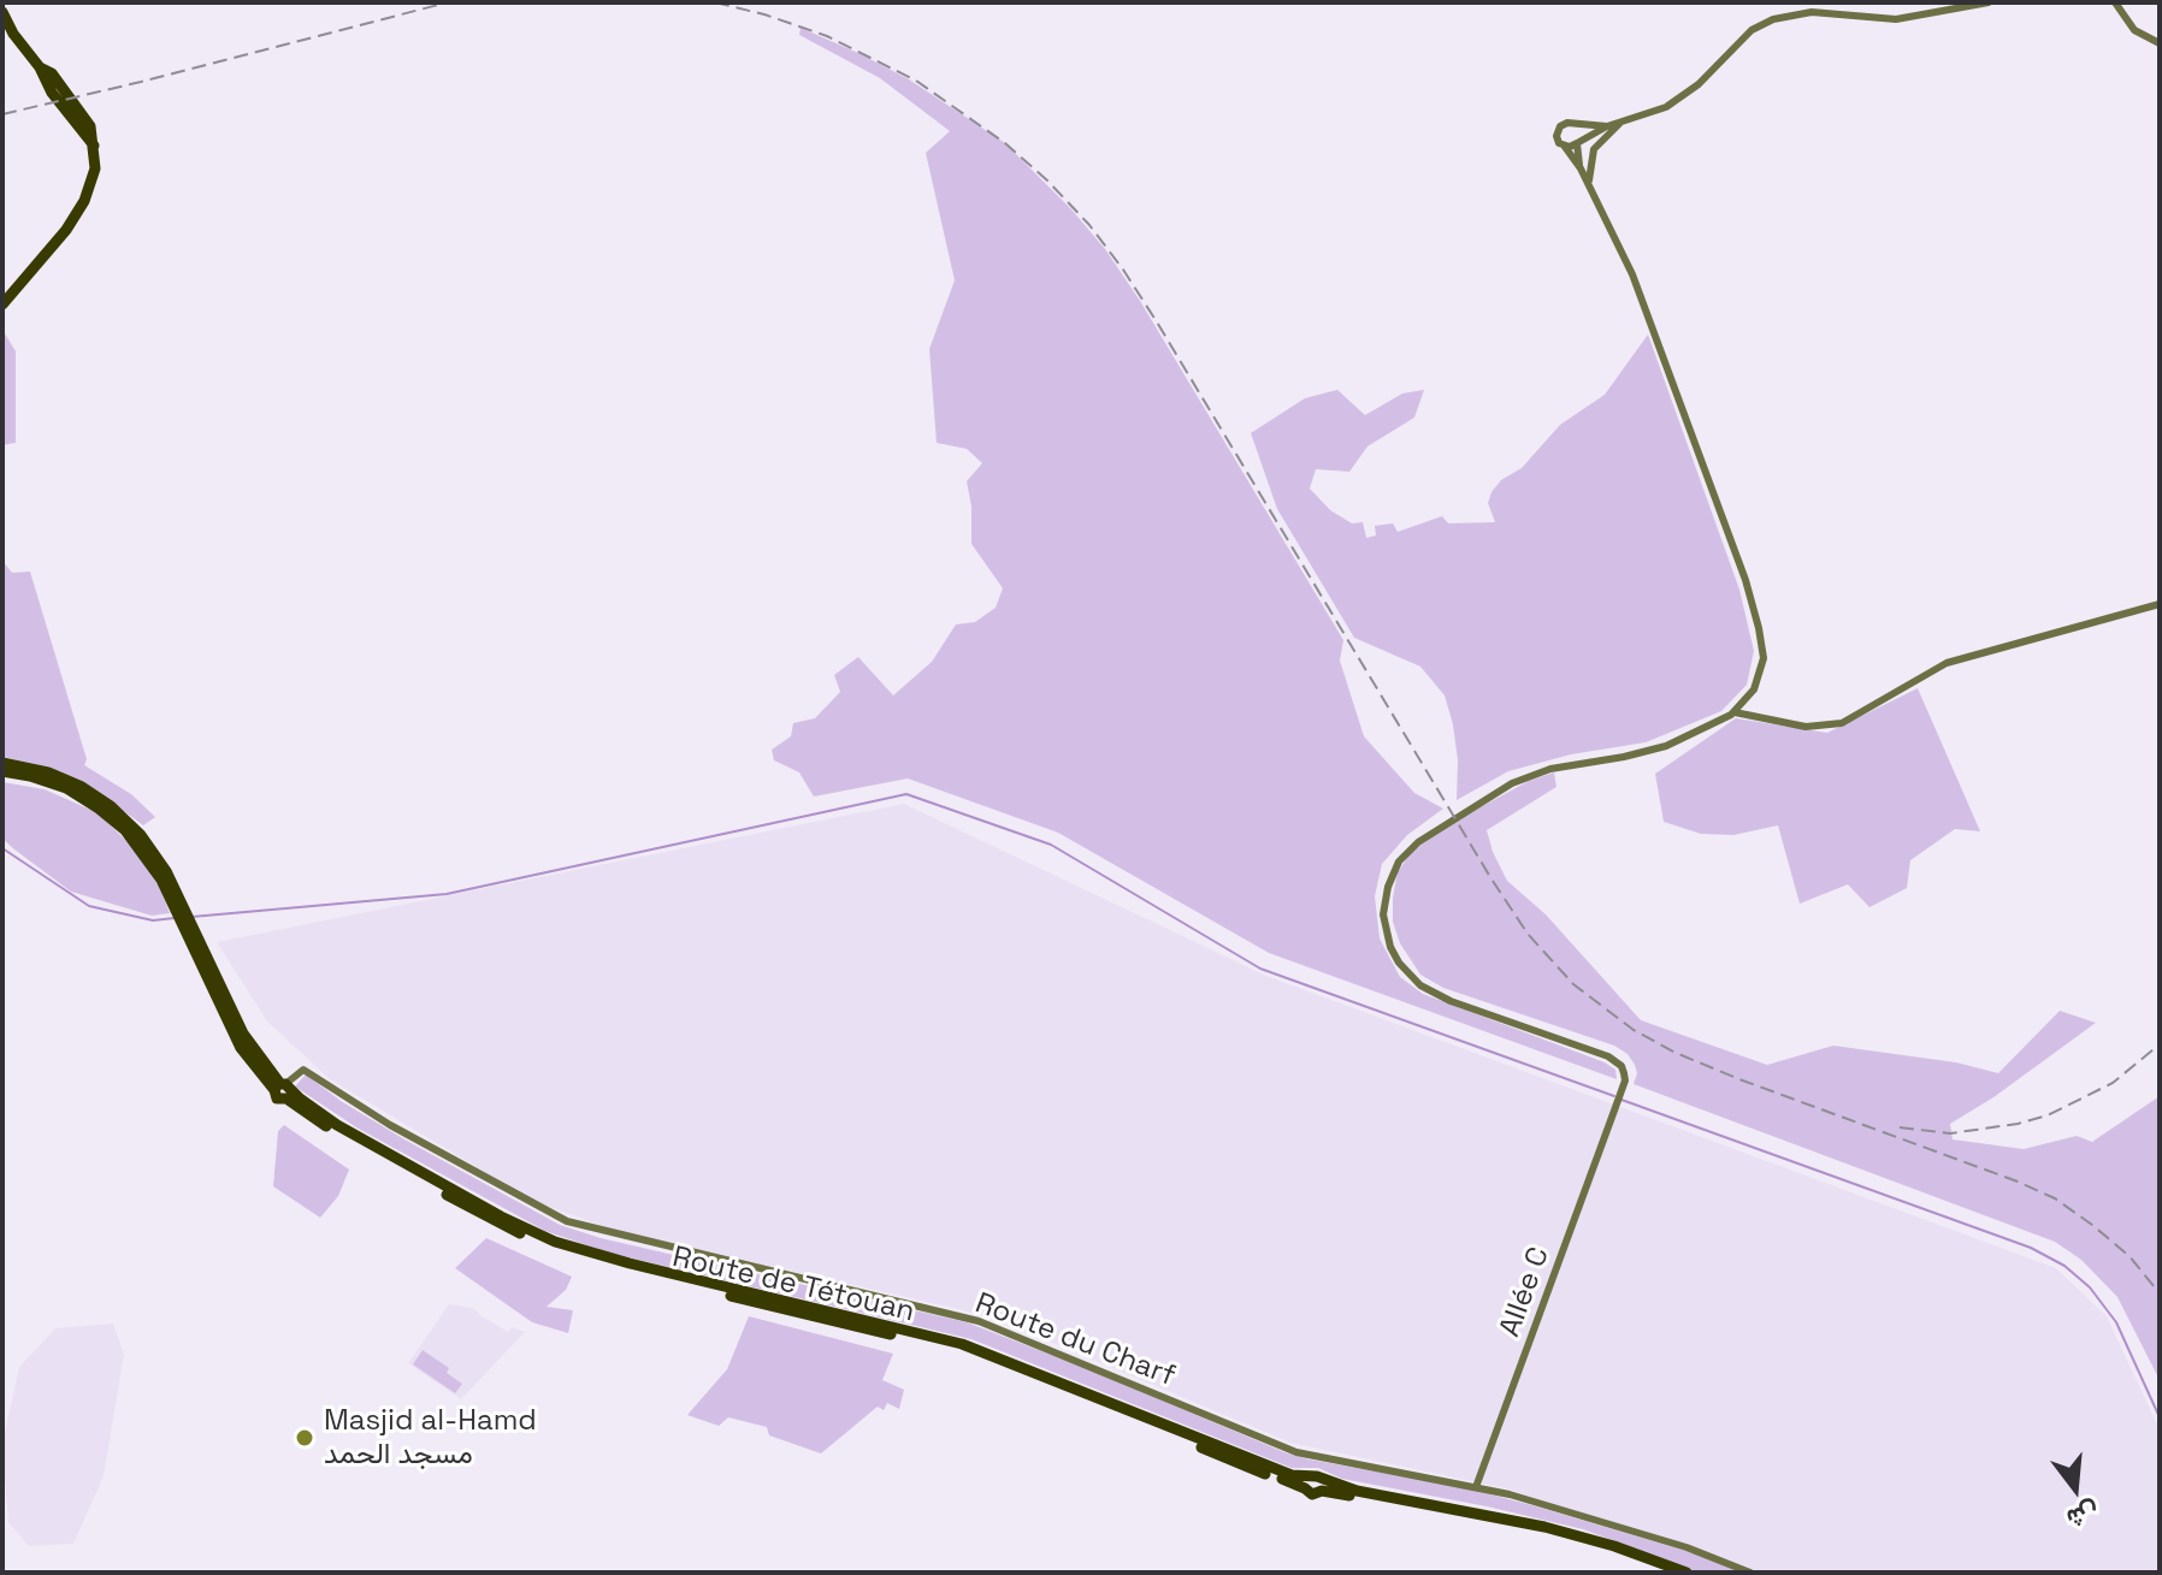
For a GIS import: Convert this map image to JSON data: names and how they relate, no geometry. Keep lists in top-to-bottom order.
{
  "streets": {
    "highway": ["Route de Tétouan"],
    "street": ["Allée C", "Route du Charf"]
  },
  "crossings": [
    ["Route de Tétouan", "Route du Charf"],
    ["Allée C", "Route du Charf"]
  ],
  "places": ["Masjid al-Hamd مسجد الحمد"],
  "north": "bottom"
}
